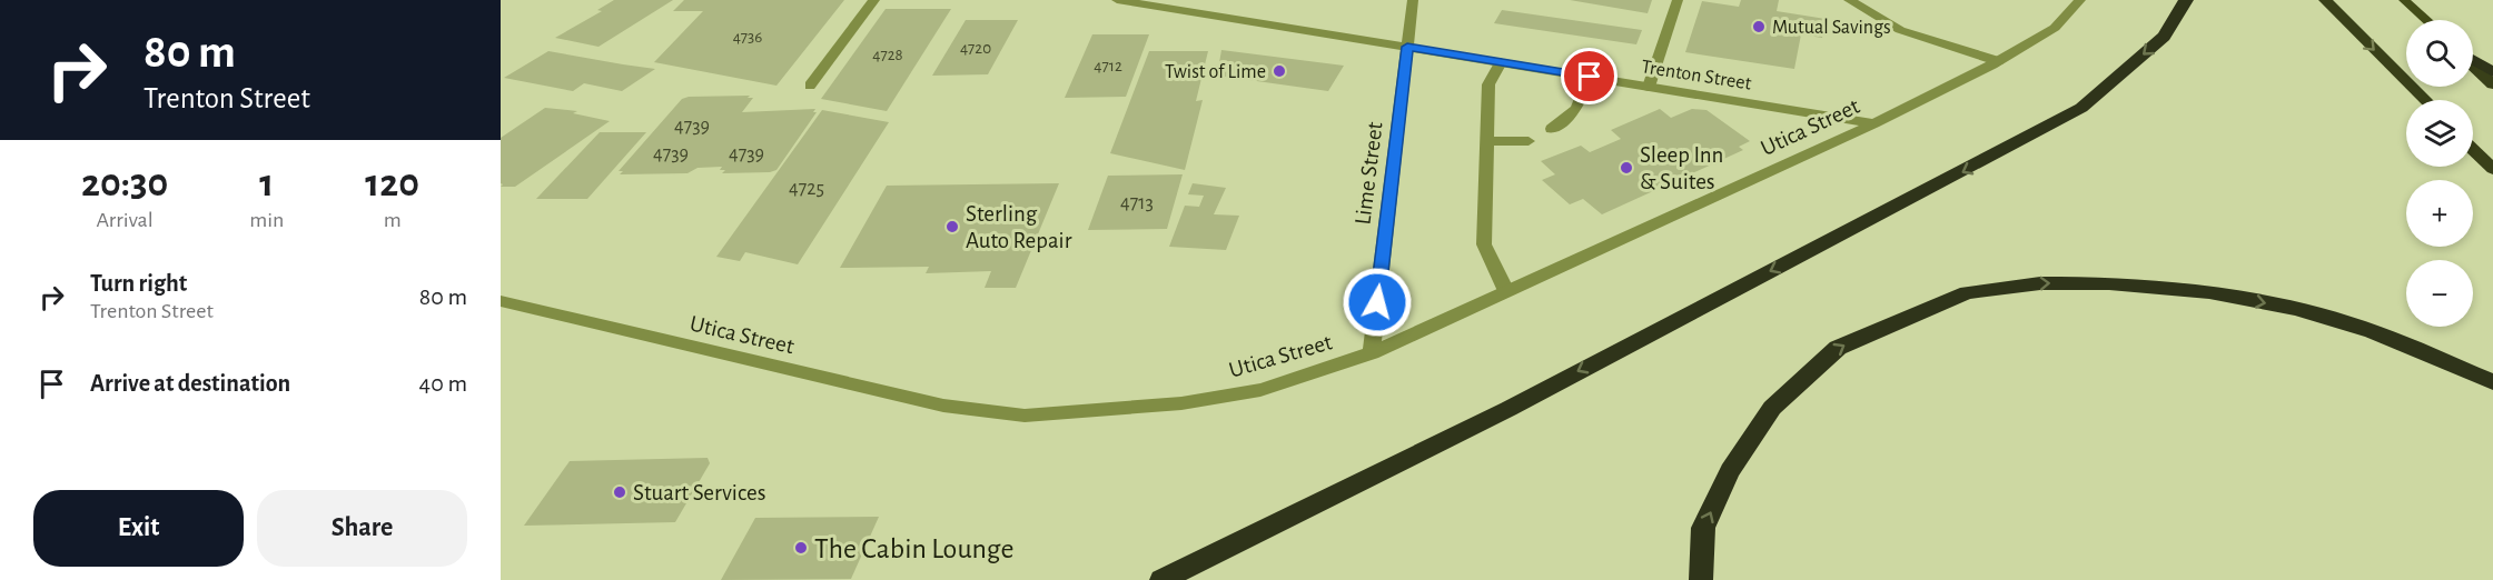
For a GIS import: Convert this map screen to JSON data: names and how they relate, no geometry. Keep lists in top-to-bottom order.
{
  "streets": {
    "street": ["Trenton Street", "Utica Street", "Lime Street"]
  },
  "crossings": [
    ["Trenton Street", "Utica Street"],
    ["Trenton Street", "Lime Street"],
    ["Utica Street", "Lime Street"]
  ],
  "places": [
    "Mutual Savings",
    "Twist of Lime",
    "Sleep Inn & Suites",
    "Sterling Auto Repair",
    "Stuart Services",
    "The Cabin Lounge"
  ],
  "house_numbers": [
    "4736",
    "4720",
    "4728",
    "4712",
    "4739",
    "4739",
    "4739",
    "4725",
    "4713"
  ],
  "page": {
    "turn": ["80 m", "Trenton Street"],
    "map_buttons": ["+", "−"],
    "eta": [
      "20:30",
      "Arrival",
      "1",
      "min",
      "120",
      "m"
    ],
    "list": [
      {
        "name": "Turn right",
        "note": "Trenton Street",
        "value": "80 m"
      },
      {
        "name": "Arrive at destination",
        "value": "40 m"
      }
    ],
    "buttons": ["Exit", "Share"]
  }
}
